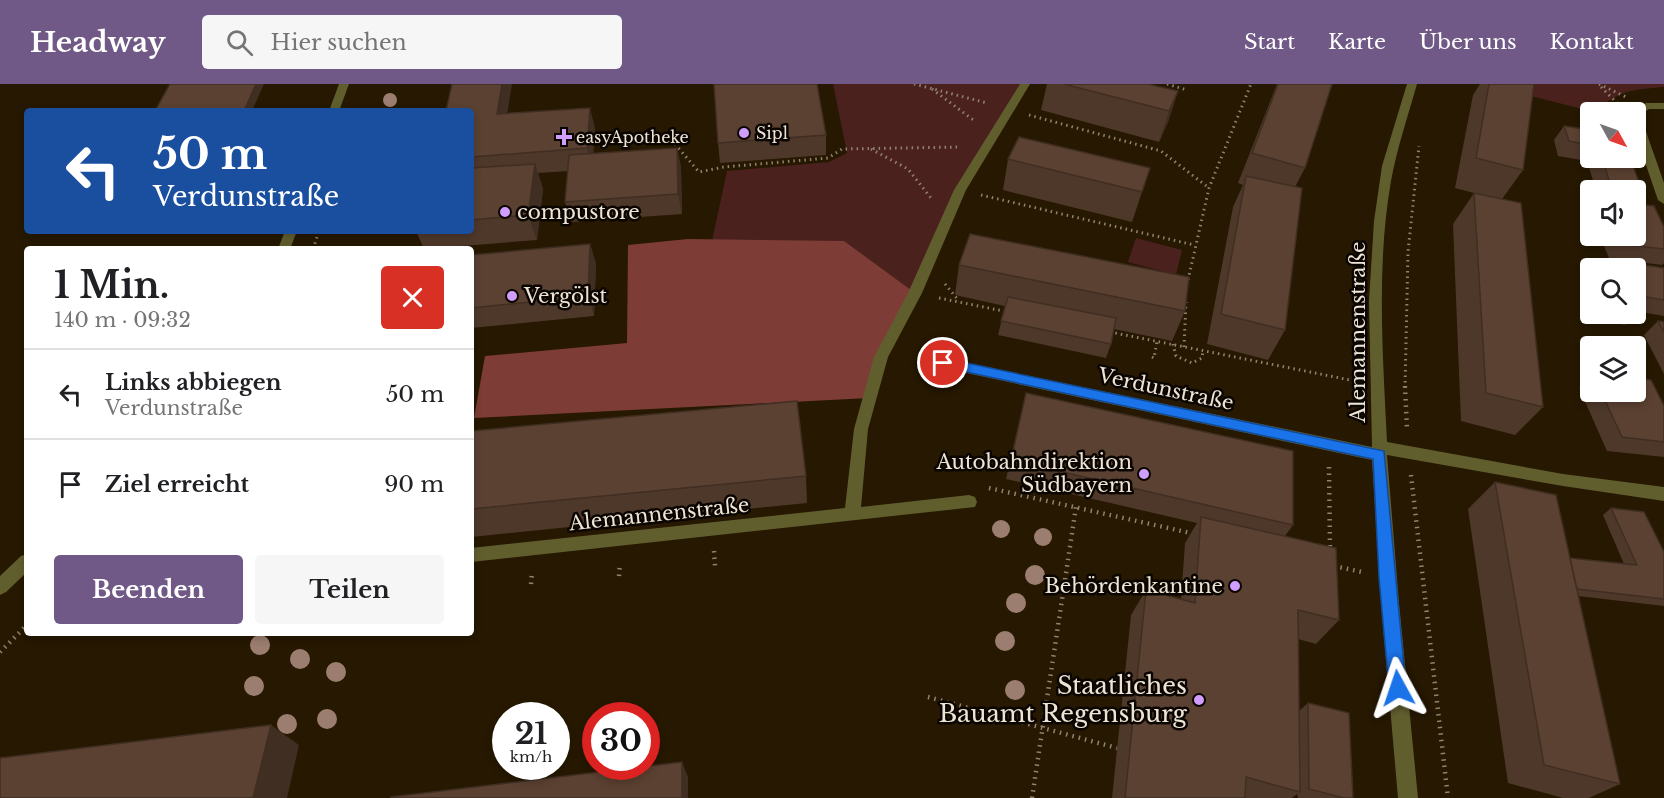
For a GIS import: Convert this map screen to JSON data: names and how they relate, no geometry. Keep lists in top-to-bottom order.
{
  "streets": {
    "street": ["Alemannenstraße", "Verdunstraße"]
  },
  "crossings": [
    ["Alemannenstraße", "Verdunstraße"]
  ],
  "places": {
    "other": [
      "Sipl",
      "compustore",
      "Vergölst",
      "Autobahndirektion Südbayern",
      "Behördenkantine",
      "Staatliches Bauamt Regensburg"
    ],
    "health": ["easyApotheke"]
  },
  "north": "bottom right",
  "page": {
    "header": "Headway",
    "search": "Hier suchen",
    "nav": [
      "Start",
      "Karte",
      "Über uns",
      "Kontakt"
    ],
    "turn": ["50 m", "Verdunstraße"],
    "heading": ["1 Min.", "140 m · 09:32"],
    "list": [
      {
        "name": "Links abbiegen",
        "note": "Verdunstraße",
        "value": "50 m"
      },
      {
        "name": "Ziel erreicht",
        "value": "90 m"
      }
    ],
    "buttons": ["Beenden", "Teilen"],
    "speed": "21 km/h",
    "limit": "30"
  }
}
